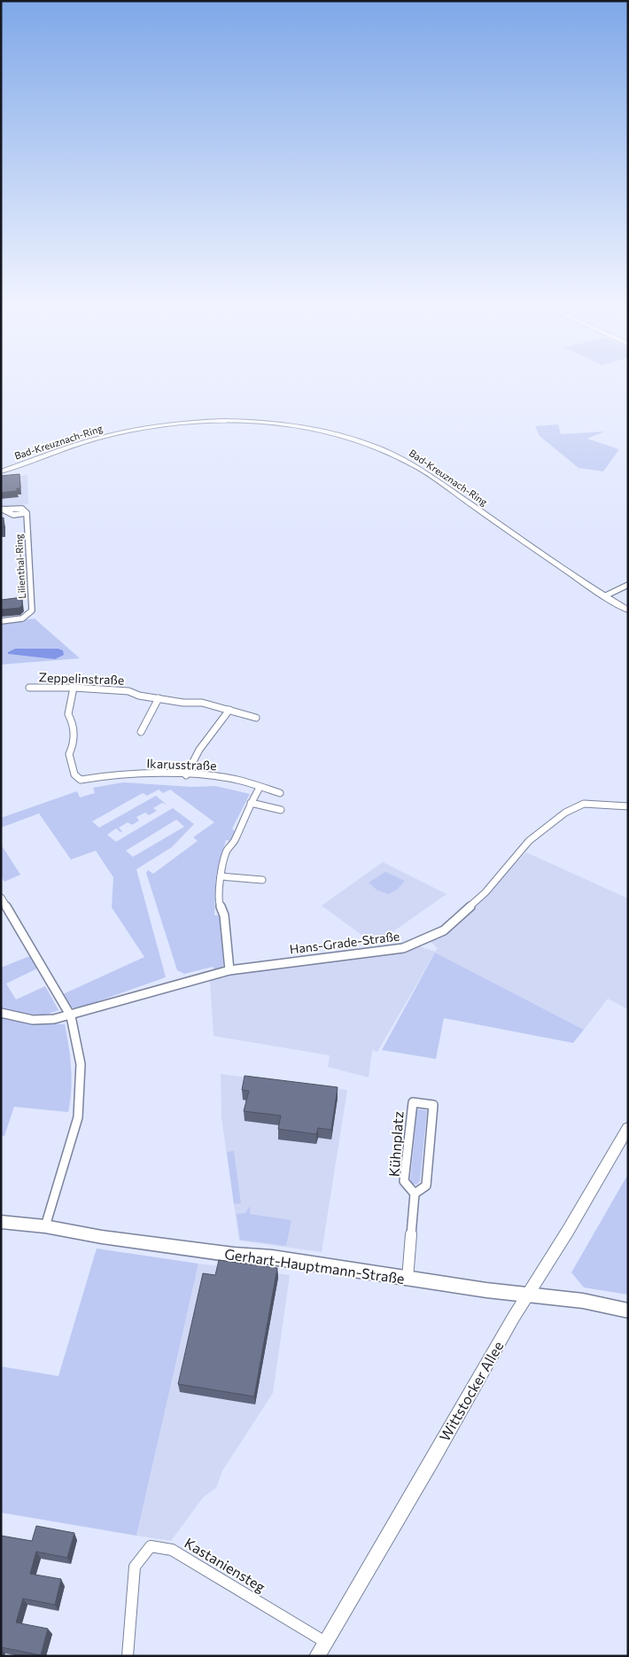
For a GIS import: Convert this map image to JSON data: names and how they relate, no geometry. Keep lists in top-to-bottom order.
{
  "streets": {
    "main road": ["Bad-Kreuznach-Ring", "Gerhart-Hauptmann-Straße", "Wittstocker Allee"],
    "street": [
      "Lilienthal-Ring",
      "Zeppelinstraße",
      "Ikarusstraße",
      "Hans-Grade-Straße",
      "Kühnplatz",
      "Kastaniensteg"
    ]
  },
  "crossings": [
    ["Zeppelinstraße", "Ikarusstraße"],
    ["Gerhart-Hauptmann-Straße", "Wittstocker Allee"],
    ["Wittstocker Allee", "Kastaniensteg"]
  ]
}
